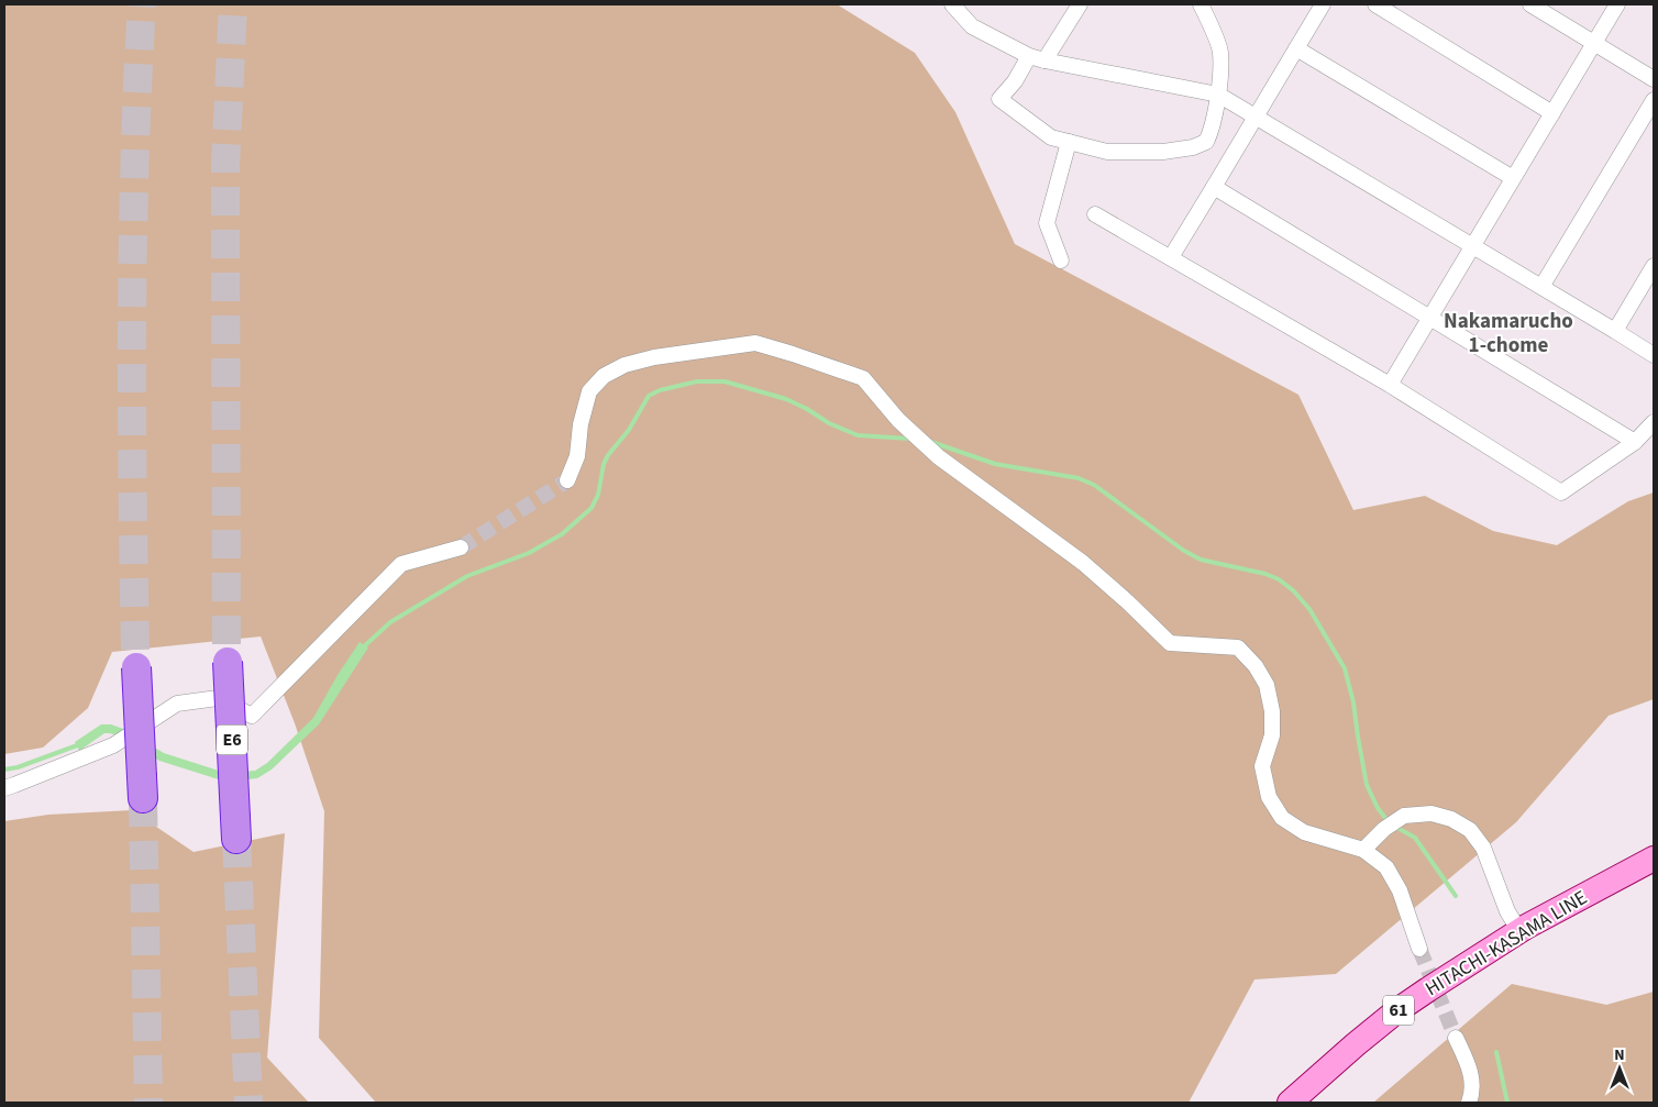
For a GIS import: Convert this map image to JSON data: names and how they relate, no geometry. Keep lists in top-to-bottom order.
{
  "streets": {
    "highway": ["E6"],
    "main road": ["HITACHI-KASAMA LINE", "61"]
  },
  "districts": ["Nakamarucho 1-chome"],
  "north": "top"
}
